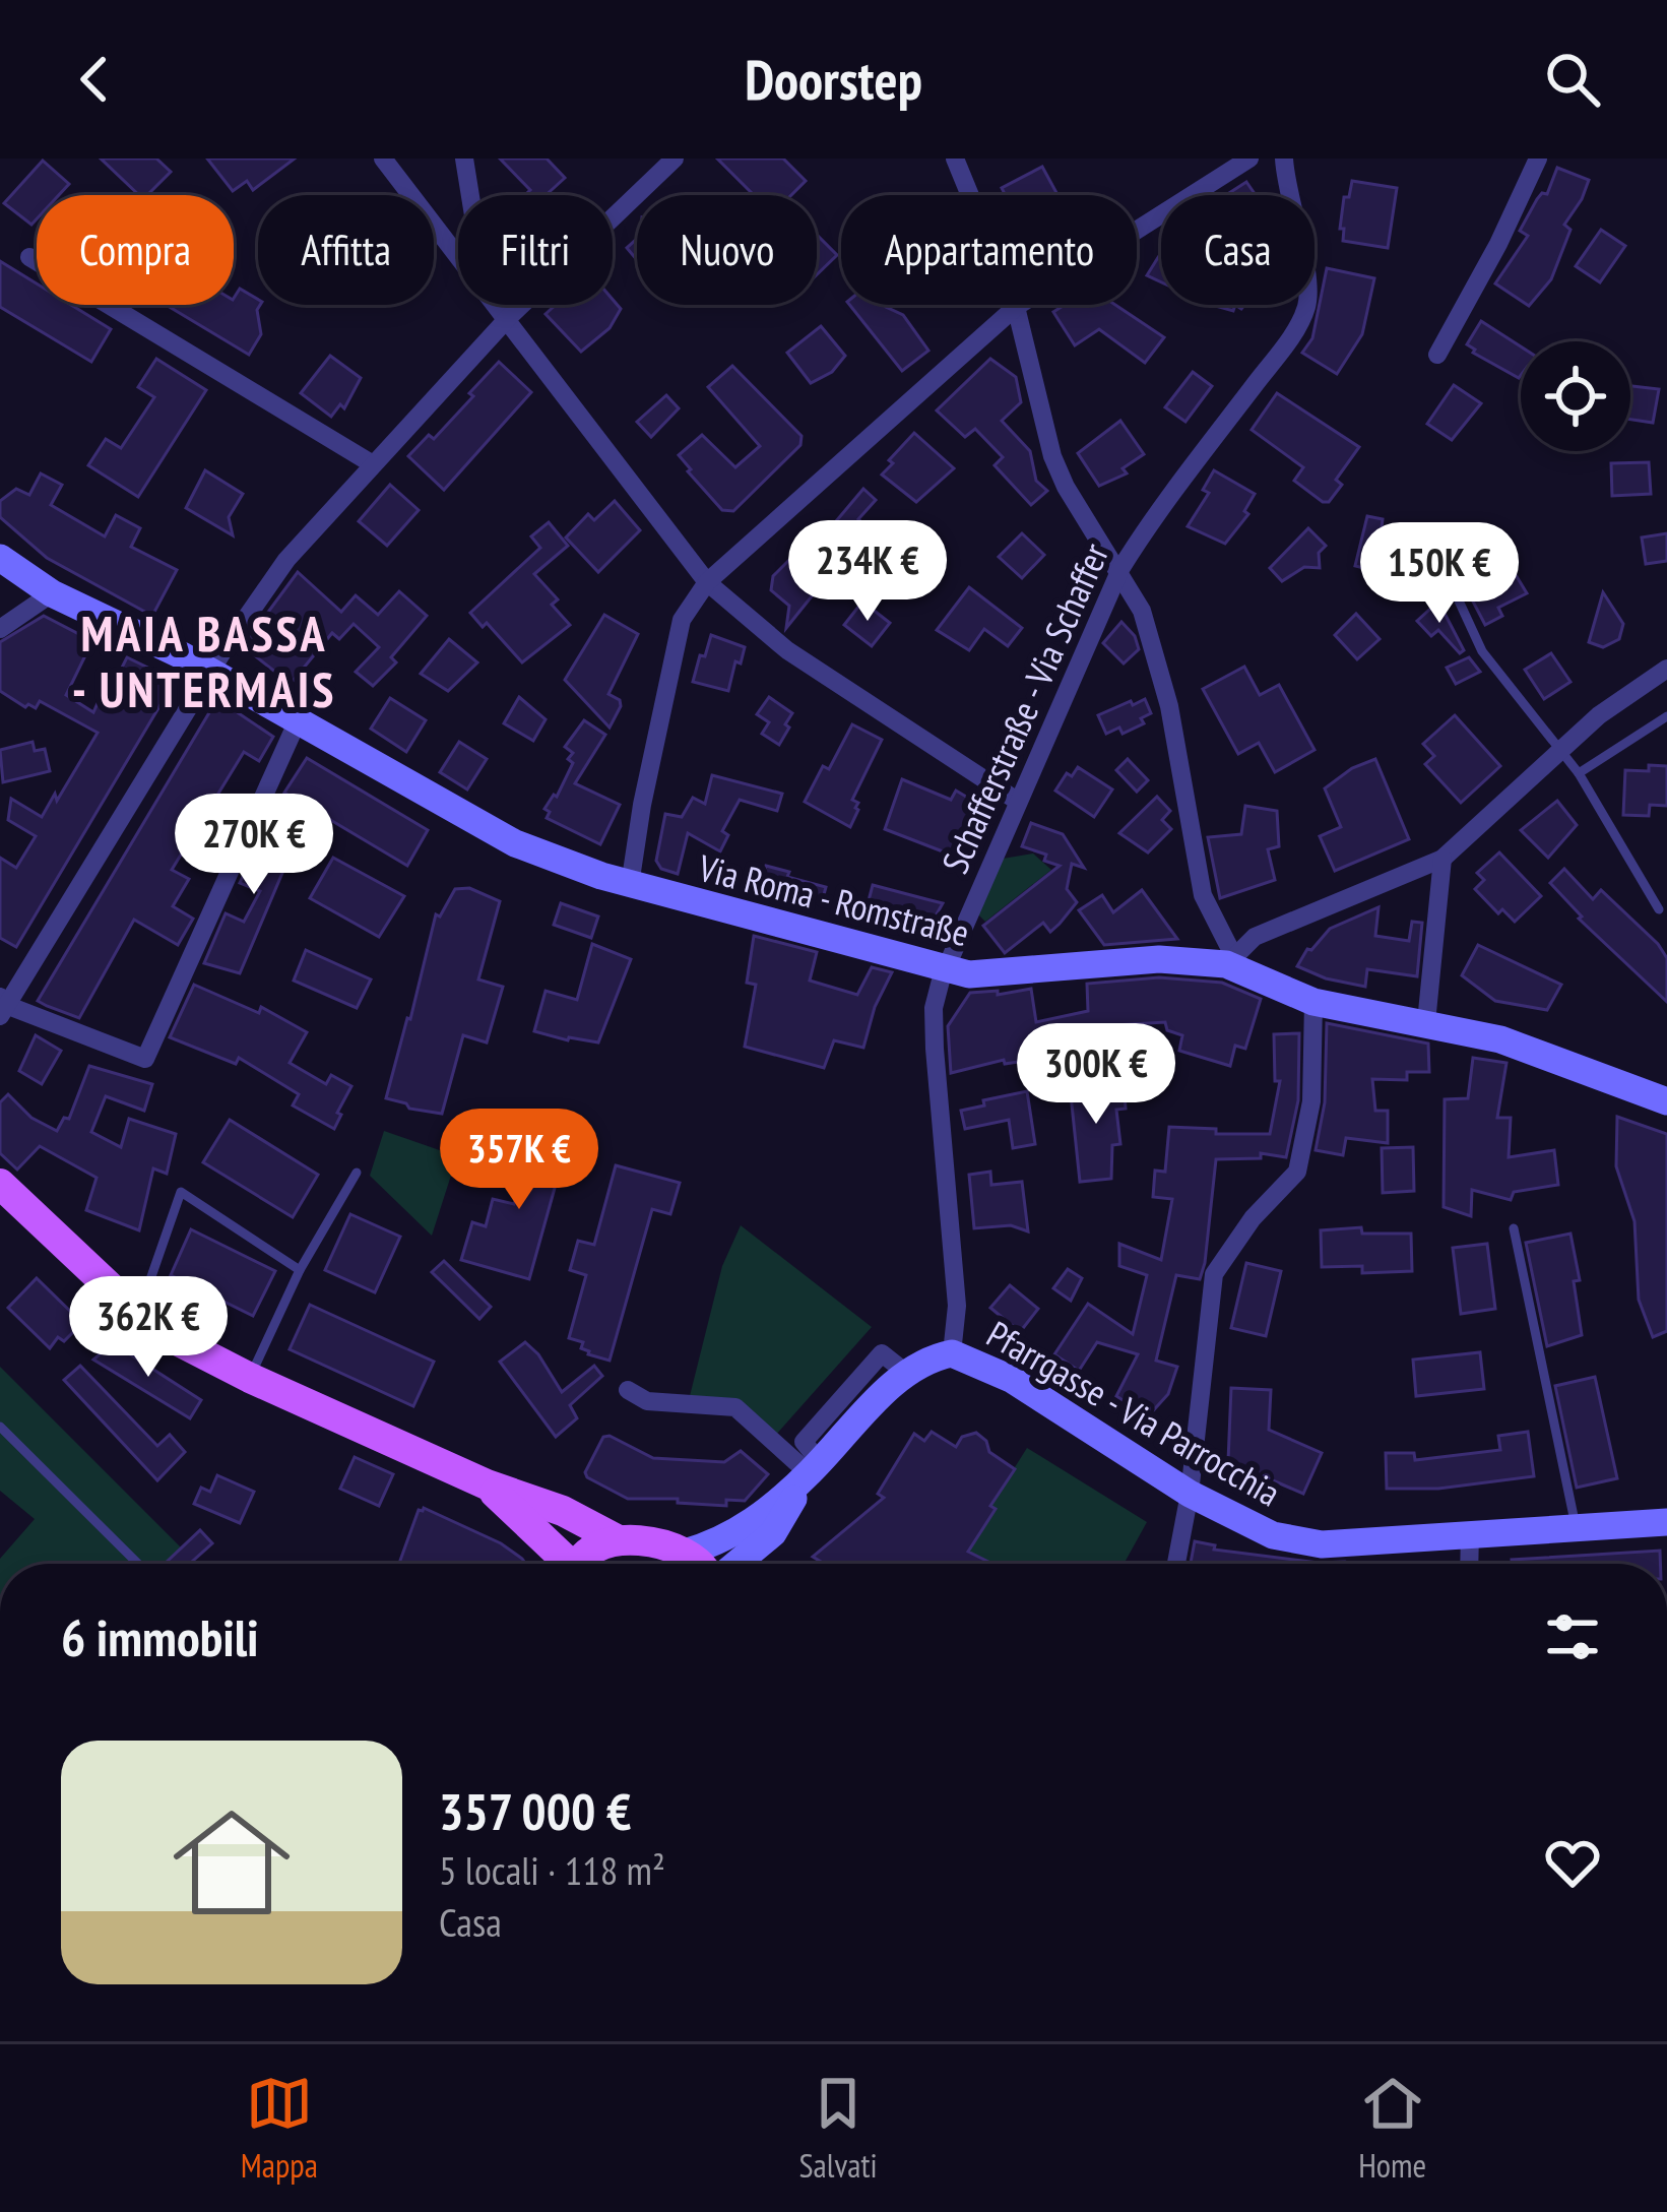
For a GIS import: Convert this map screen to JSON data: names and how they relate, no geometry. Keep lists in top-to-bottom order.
{
  "streets": {
    "street": ["Schafferstraße - Via Schaffer", "Via Roma - Romstraße", "Pfarrgasse - Via Parrocchia"]
  },
  "crossings": [
    ["Schafferstraße - Via Schaffer", "Via Roma - Romstraße"],
    ["Schafferstraße - Via Schaffer", "Pfarrgasse - Via Parrocchia"]
  ],
  "districts": ["MAIA BASSA - UNTERMAIS"],
  "page": {
    "header": "Doorstep",
    "chip": [
      "Compra",
      "Affitta",
      "Filtri",
      "Nuovo",
      "Appartamento",
      "Casa"
    ],
    "price": [
      "234K €",
      "150K €",
      "270K €",
      "300K €",
      "357K €",
      "362K €"
    ],
    "heading": "6 immobili",
    "list": [
      {
        "name": "357 000 €",
        "note": "5 locali · 118 m² · Casa"
      }
    ],
    "tabs": ["Mappa", "Salvati", "Home"]
  }
}
